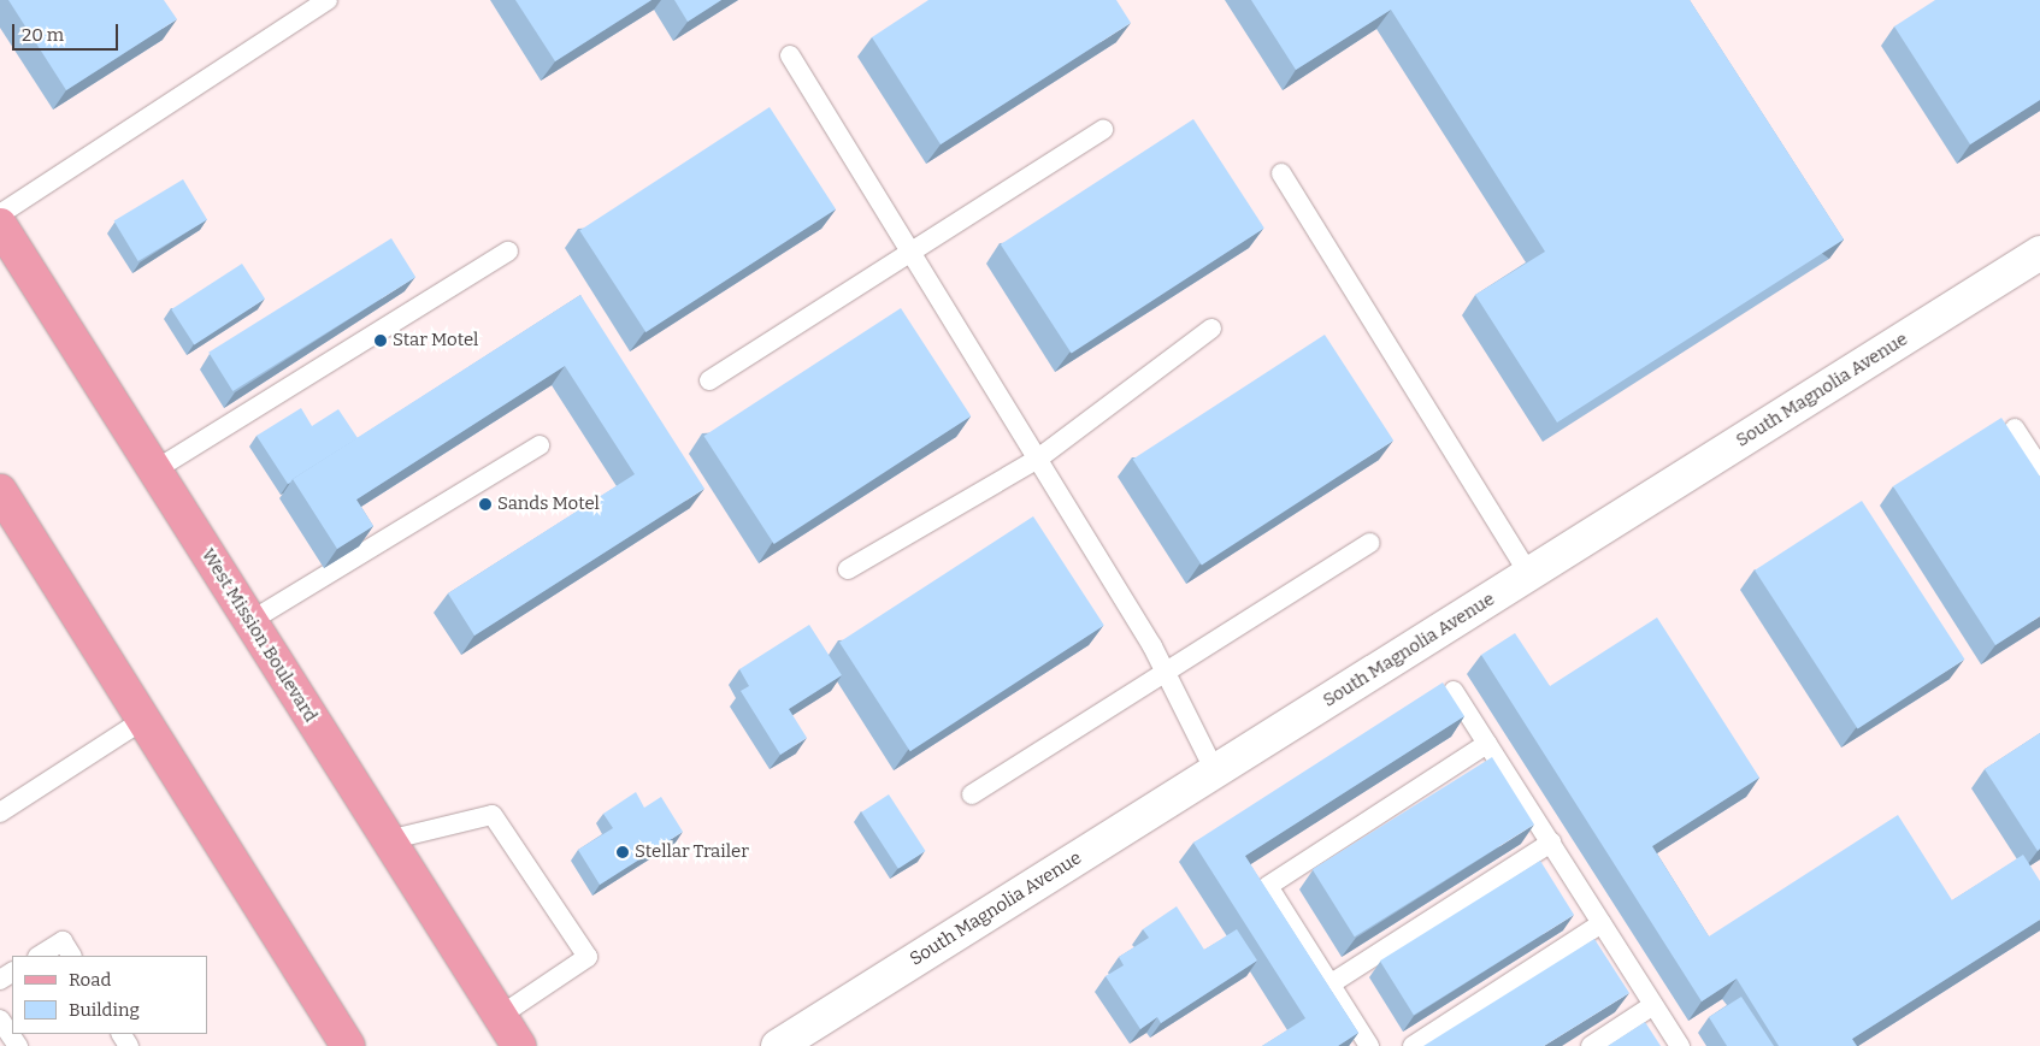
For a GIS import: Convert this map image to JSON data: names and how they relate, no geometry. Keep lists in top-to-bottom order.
{
  "streets": {
    "main road": ["West Mission Boulevard"],
    "street": ["South Magnolia Avenue"]
  },
  "places": ["Star Motel", "Sands Motel", "Stellar Trailer"],
  "legend": ["Road", "Building"],
  "scale_bar": "20 m"
}
